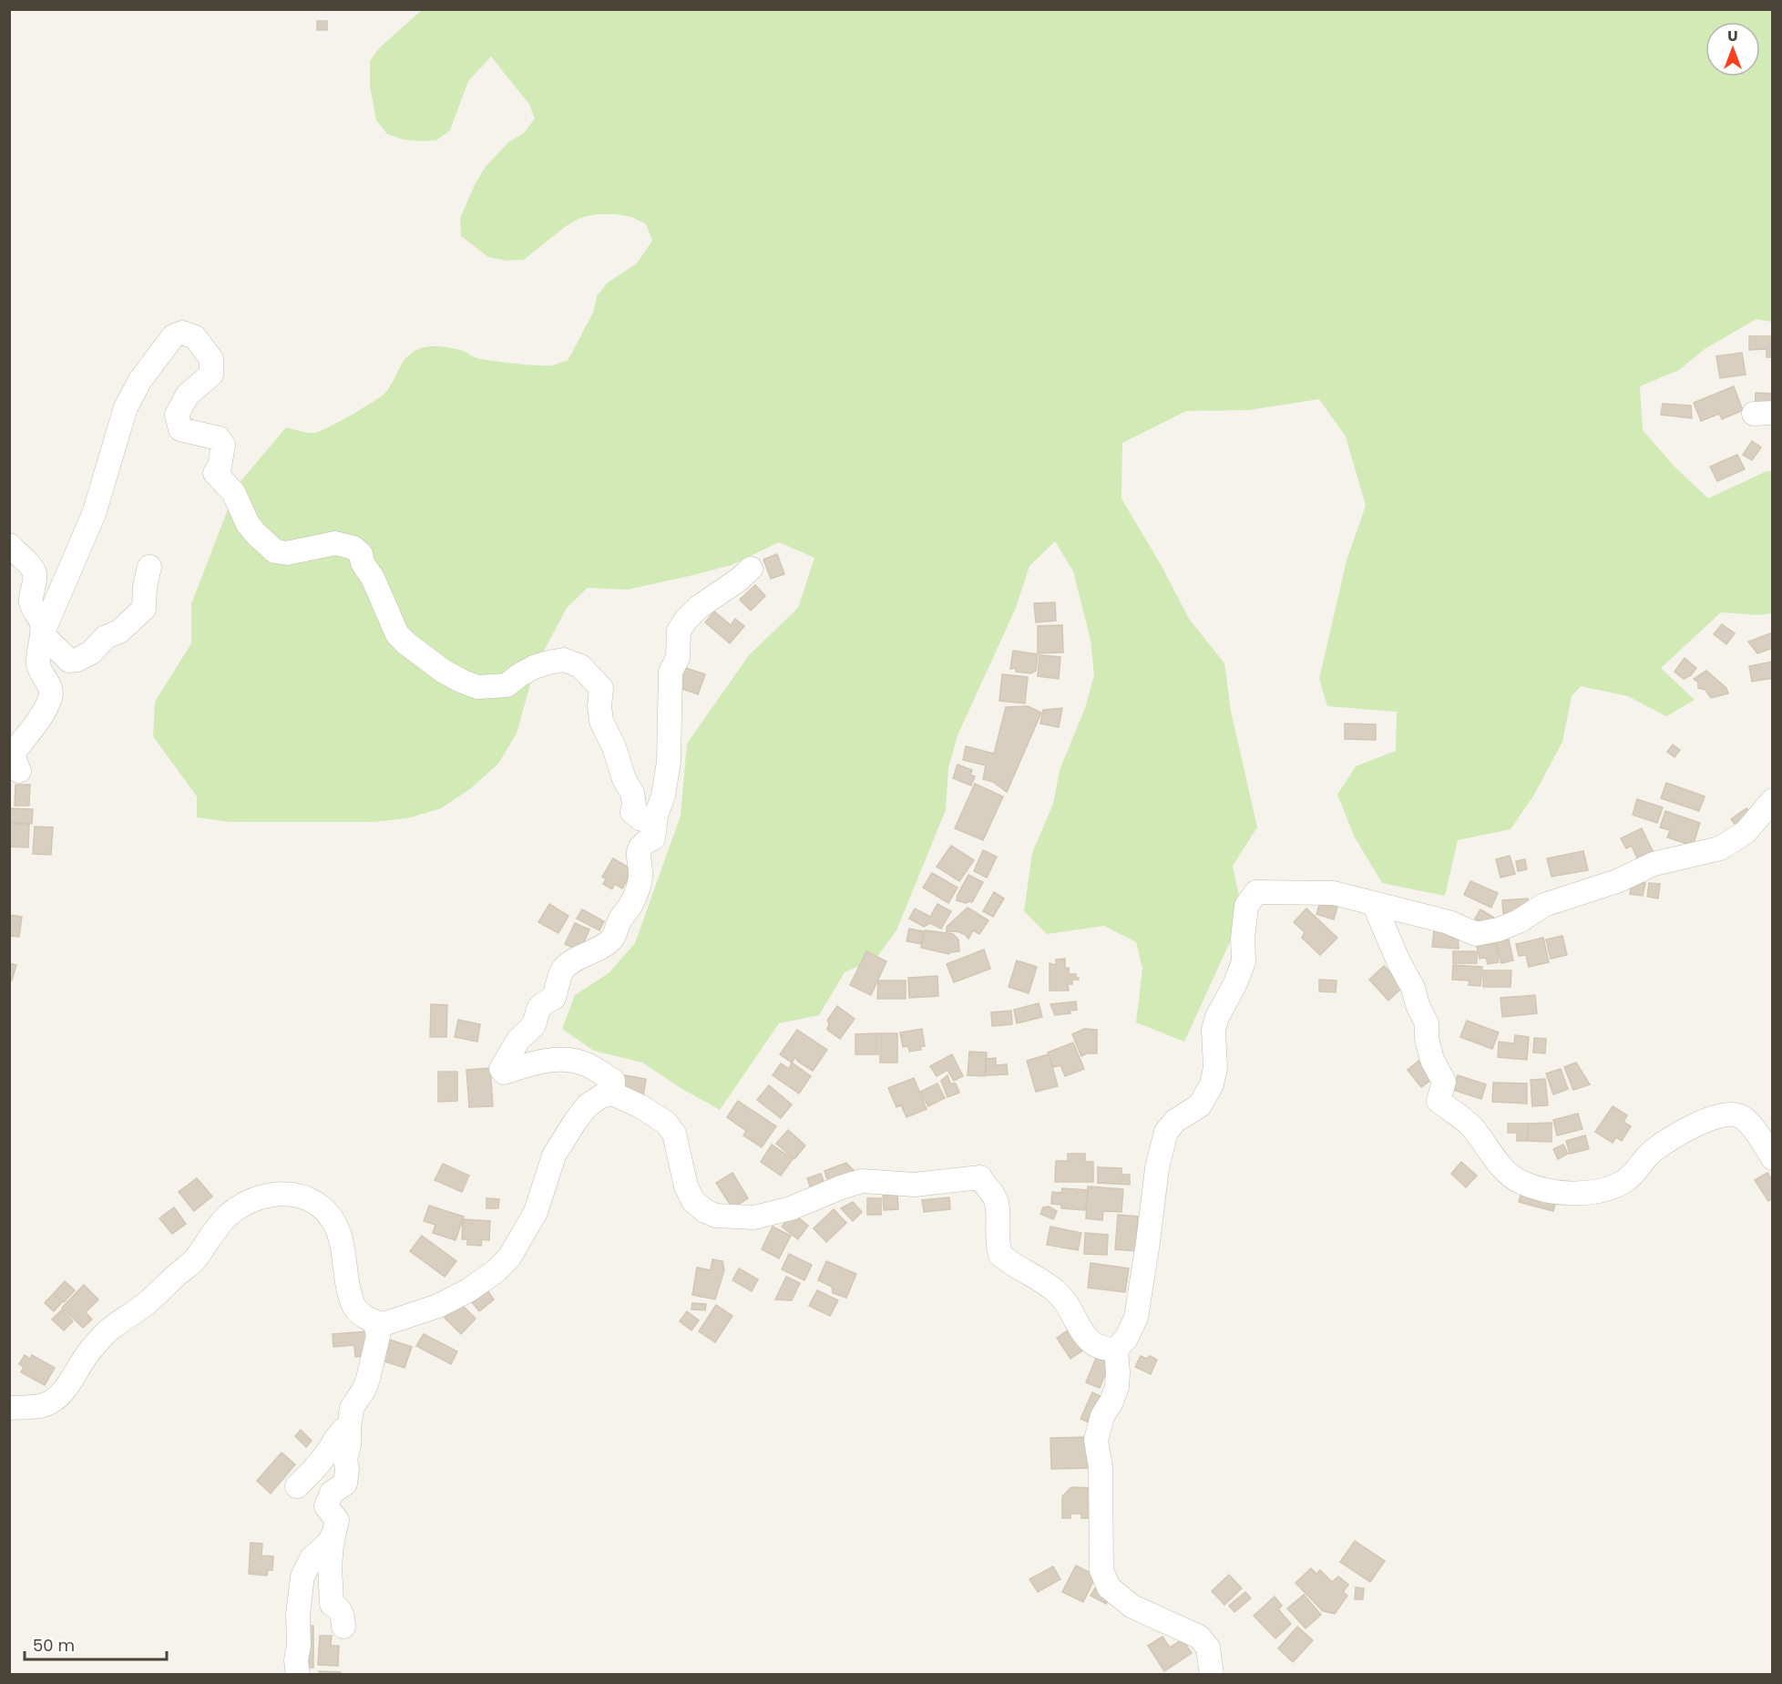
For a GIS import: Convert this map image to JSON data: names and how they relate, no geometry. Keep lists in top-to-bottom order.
{
  "scale_bar": "50 m",
  "north": "top"
}
